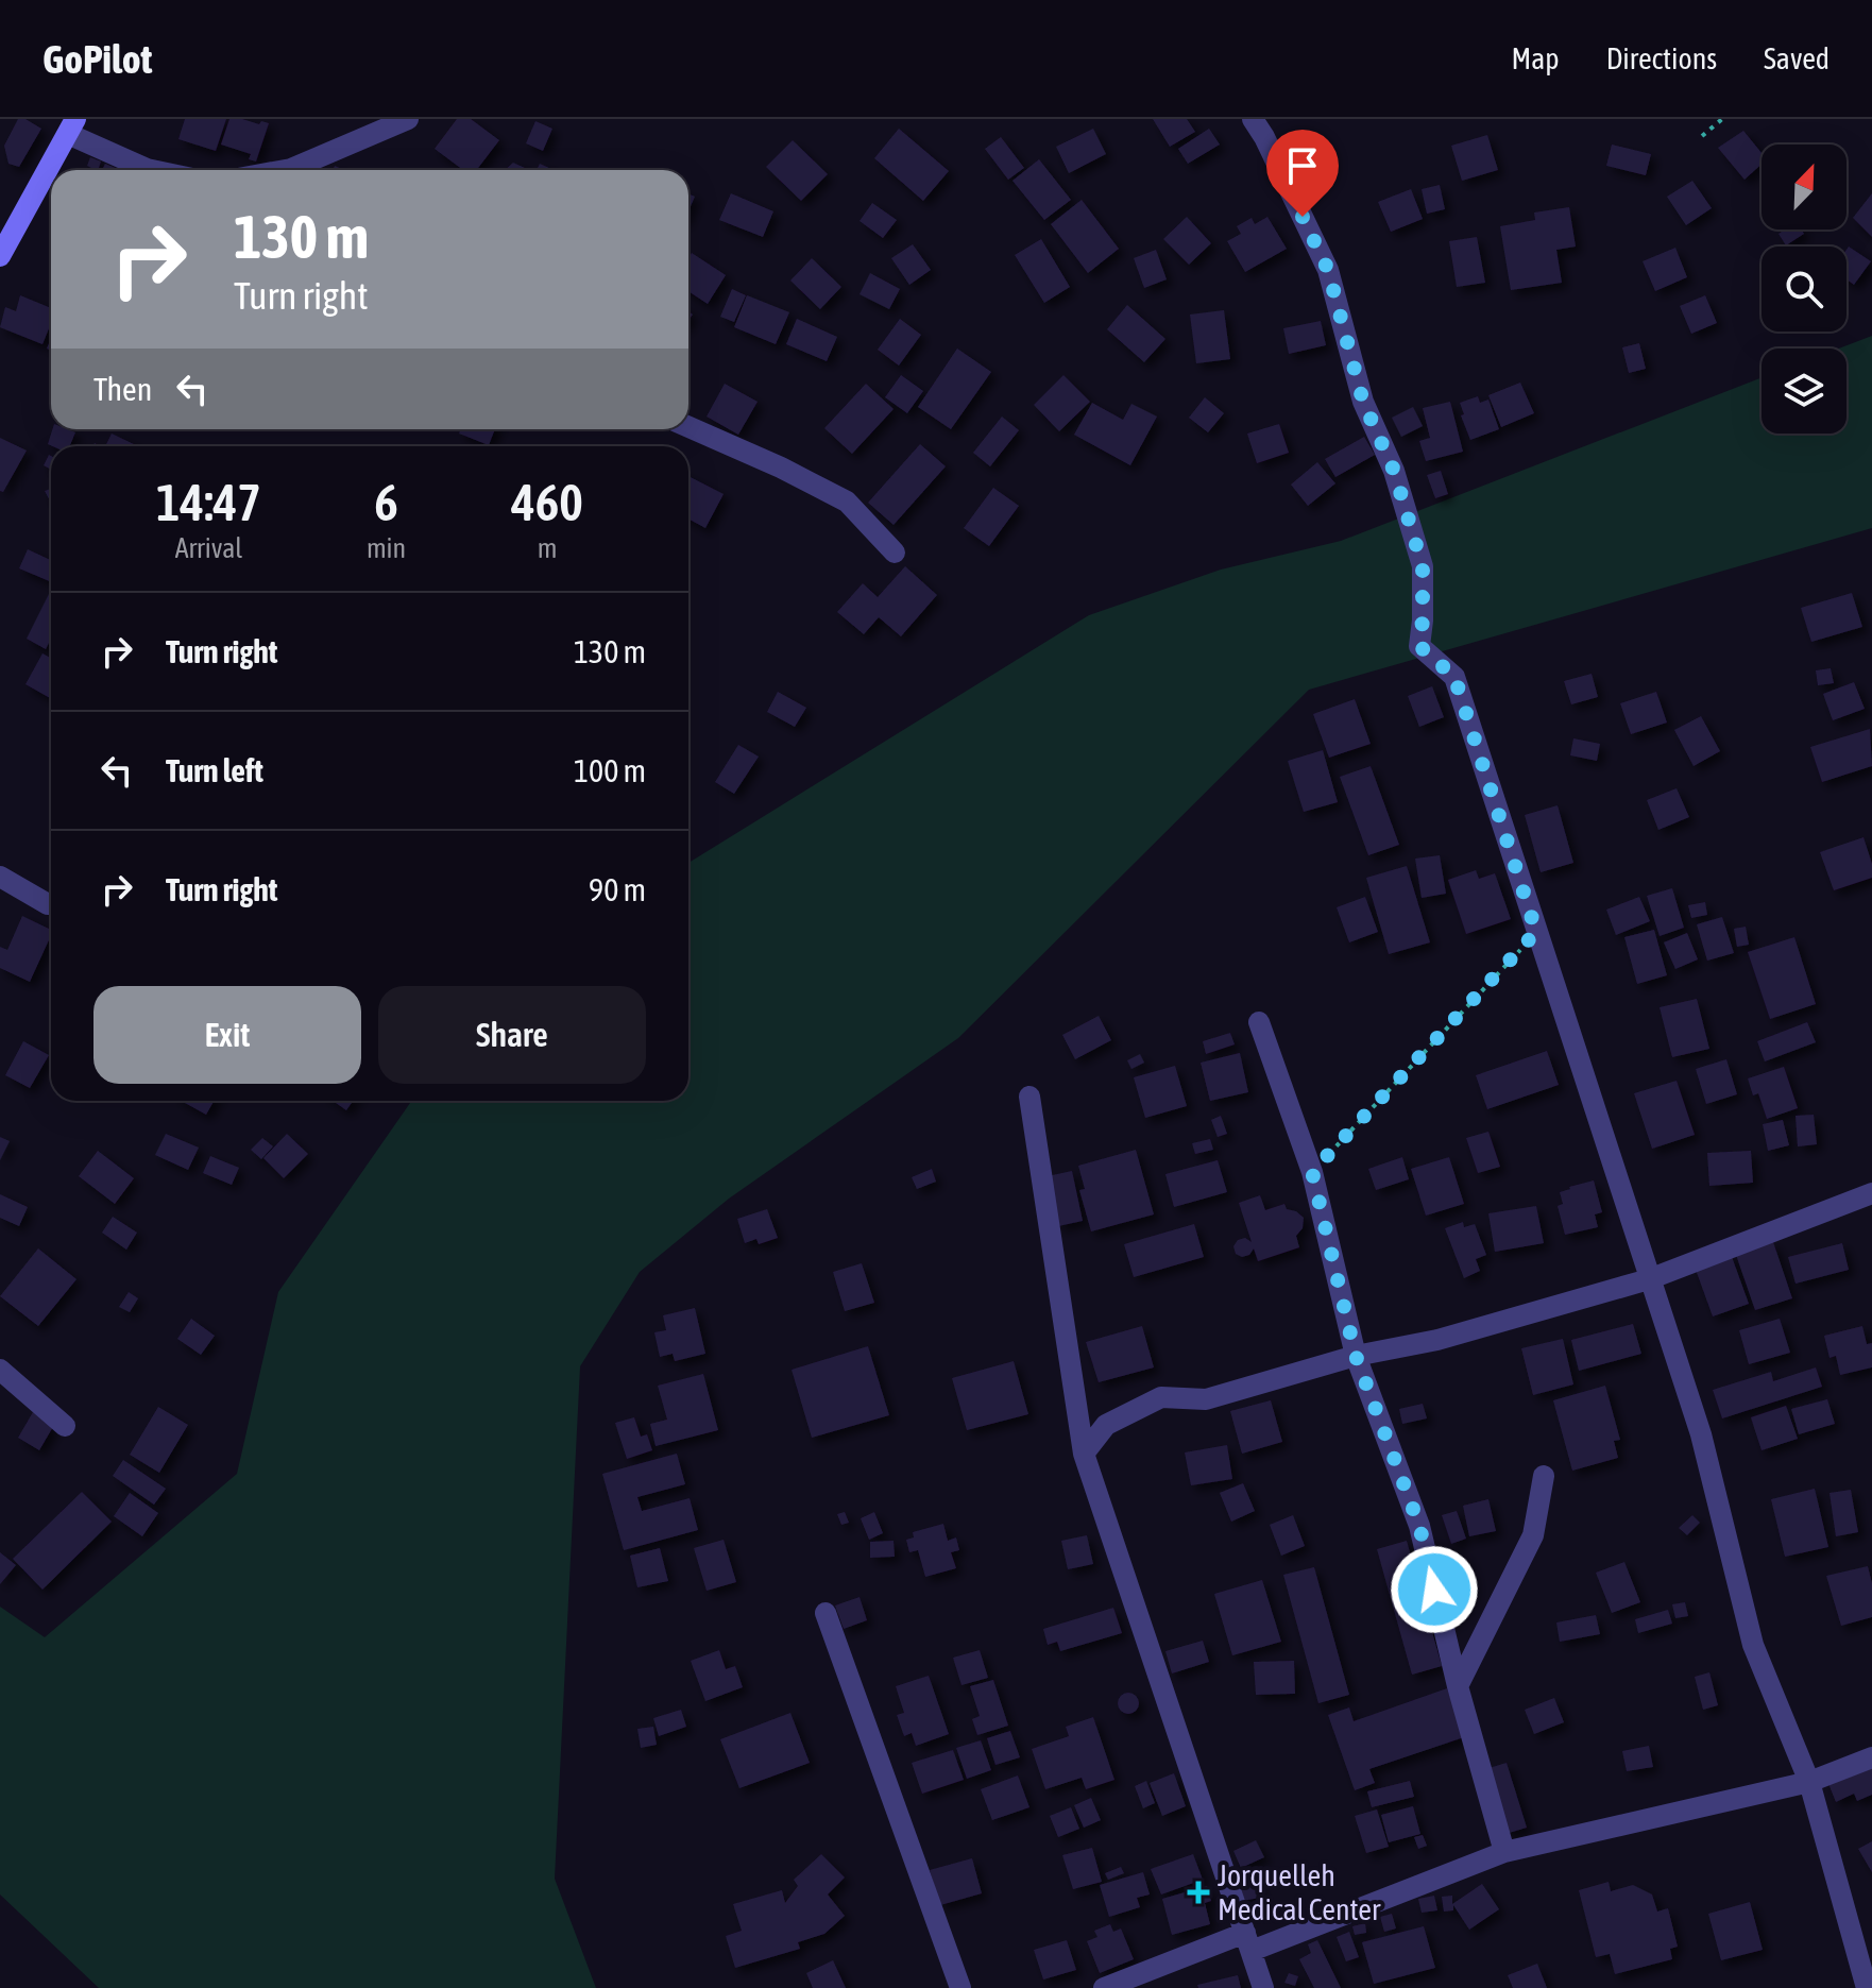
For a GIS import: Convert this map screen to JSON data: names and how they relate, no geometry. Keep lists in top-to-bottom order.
{
  "places": {
    "health": ["Jorquelleh Medical Center"]
  },
  "north": "top right",
  "page": {
    "header": "GoPilot",
    "nav": ["Map", "Directions", "Saved"],
    "turn": ["130 m", "Turn right"],
    "then": "Then",
    "eta": [
      "14:47",
      "Arrival",
      "6",
      "min",
      "460",
      "m"
    ],
    "list": [
      {
        "name": "Turn right",
        "value": "130 m"
      },
      {
        "name": "Turn left",
        "value": "100 m"
      },
      {
        "name": "Turn right",
        "value": "90 m"
      }
    ],
    "buttons": ["Exit", "Share"]
  }
}
